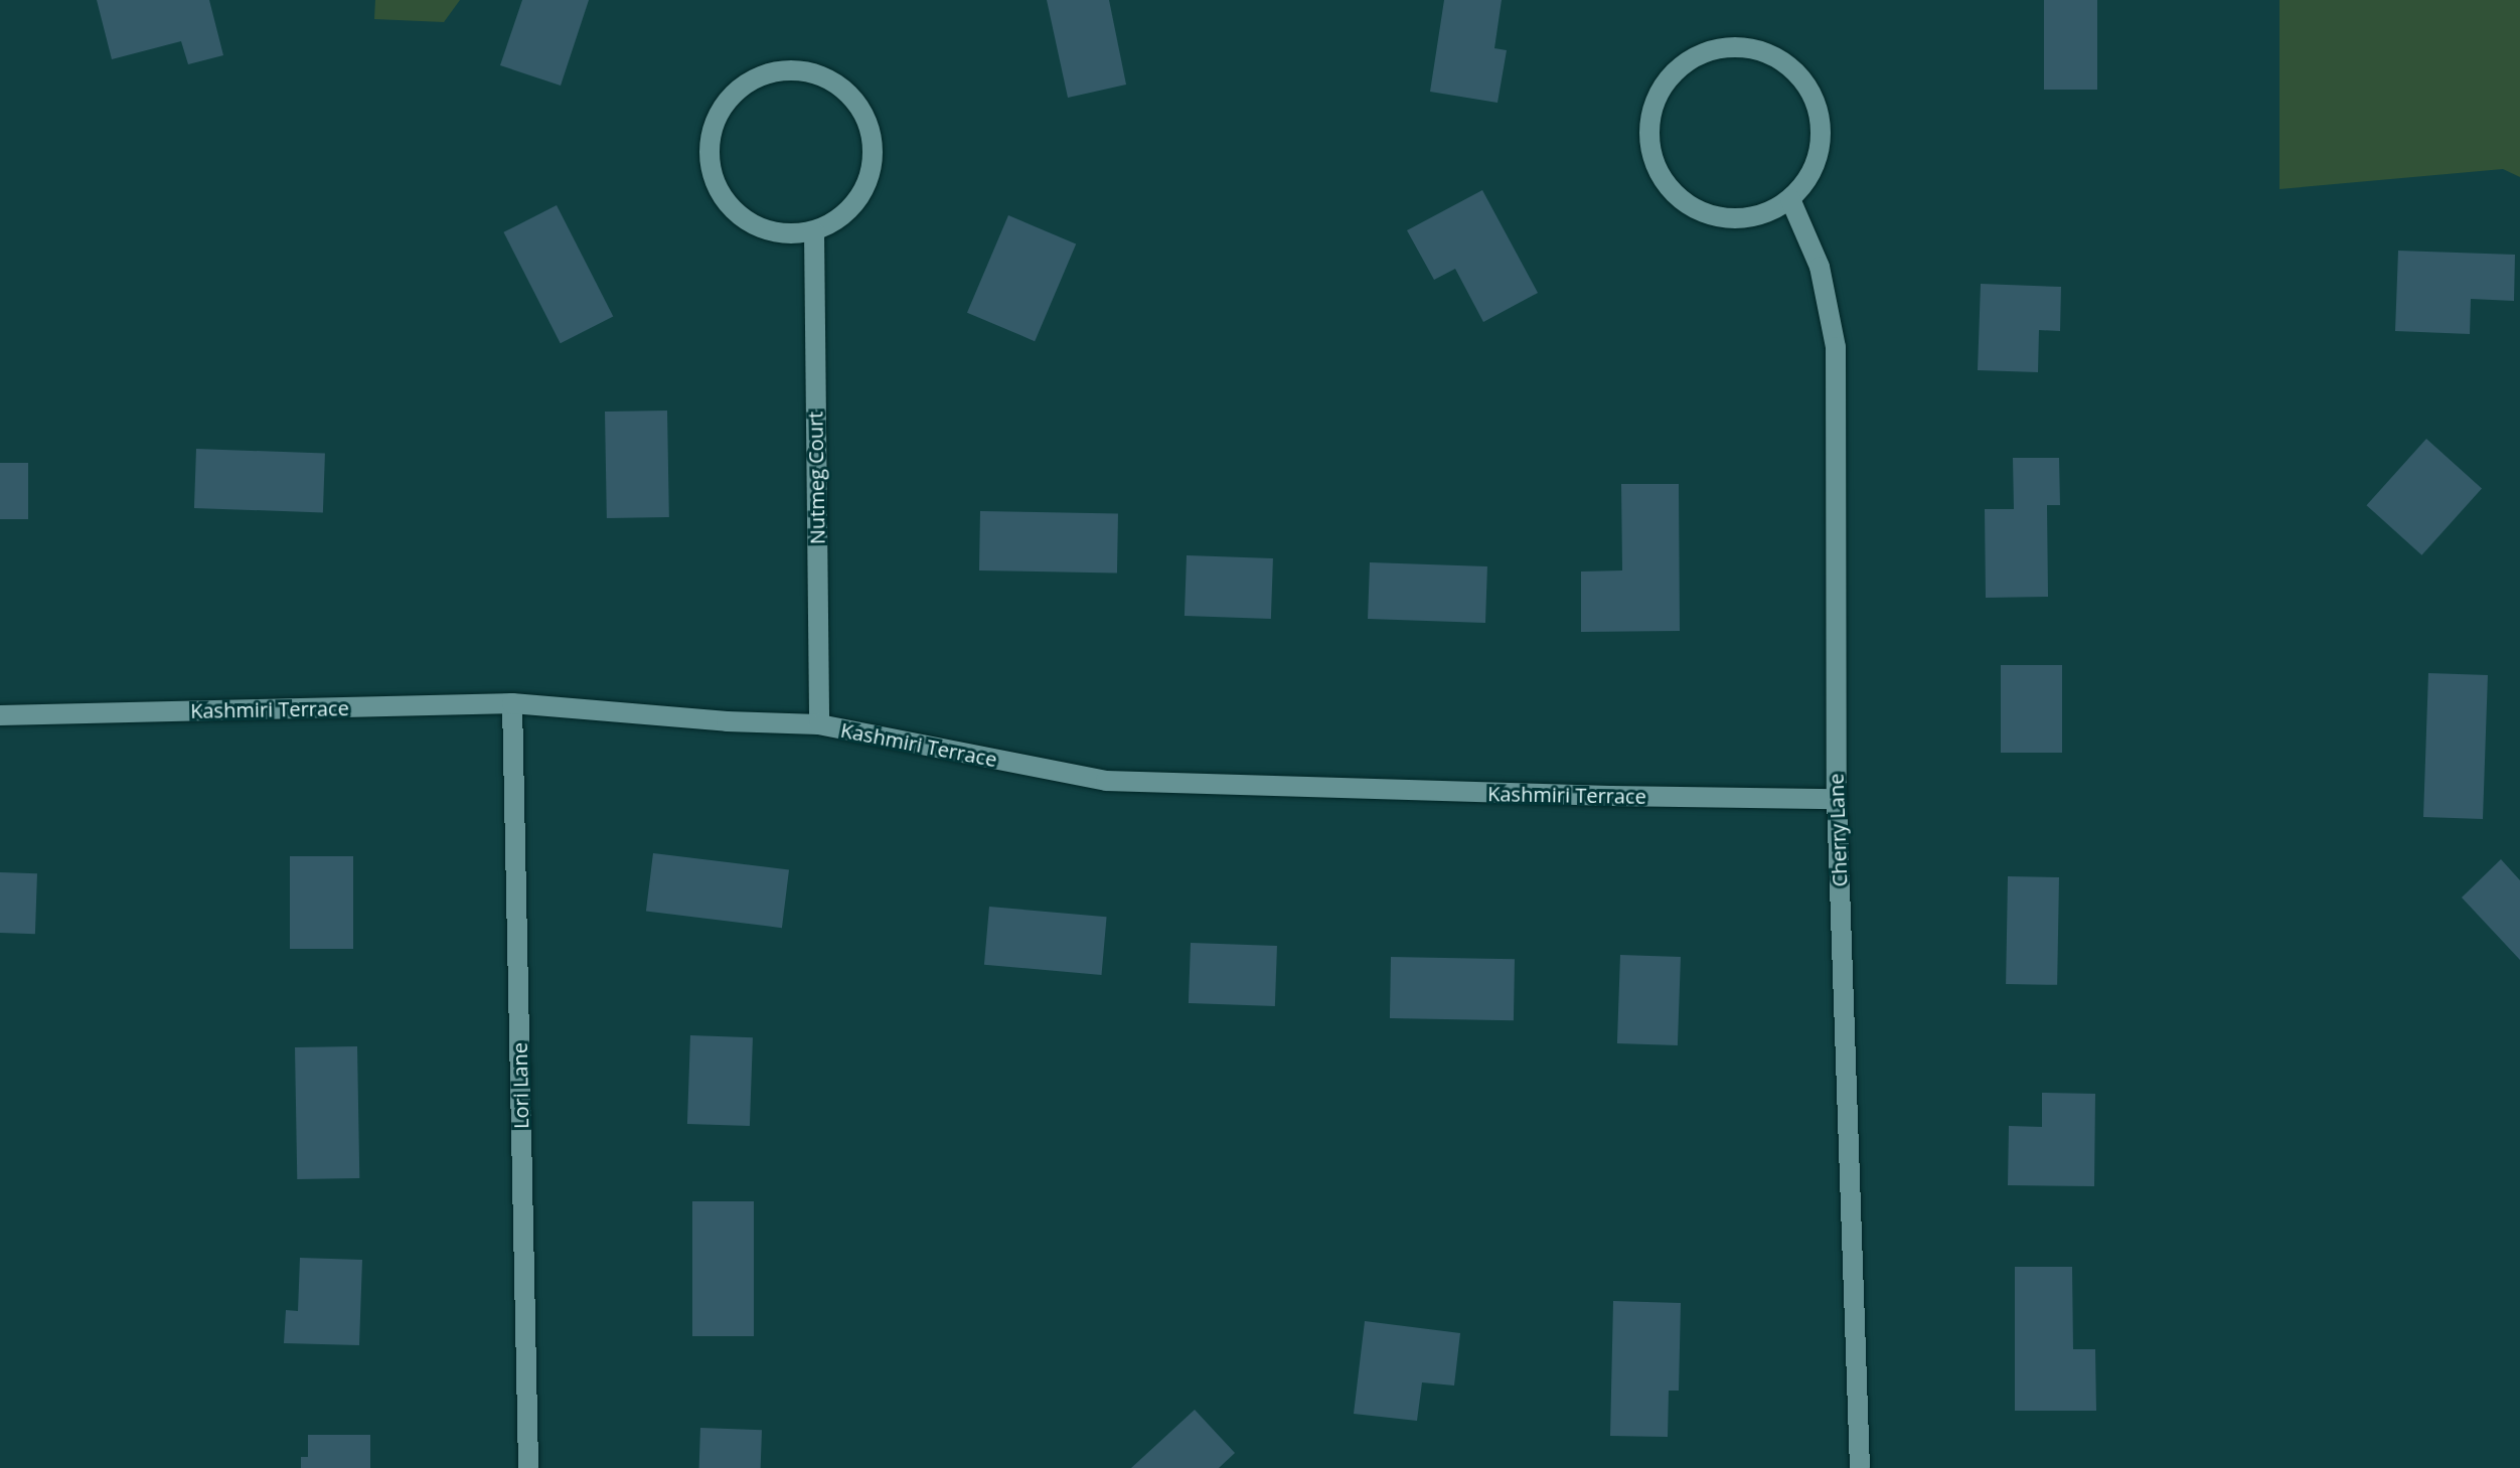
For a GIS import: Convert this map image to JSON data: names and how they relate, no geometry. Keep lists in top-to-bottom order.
{
  "streets": {
    "street": [
      "Nutmeg Court",
      "Kashmiri Terrace",
      "Cherry Lane",
      "Lori Lane"
    ]
  },
  "crossings": [
    ["Nutmeg Court", "Kashmiri Terrace"],
    ["Kashmiri Terrace", "Cherry Lane"],
    ["Kashmiri Terrace", "Lori Lane"]
  ]
}
